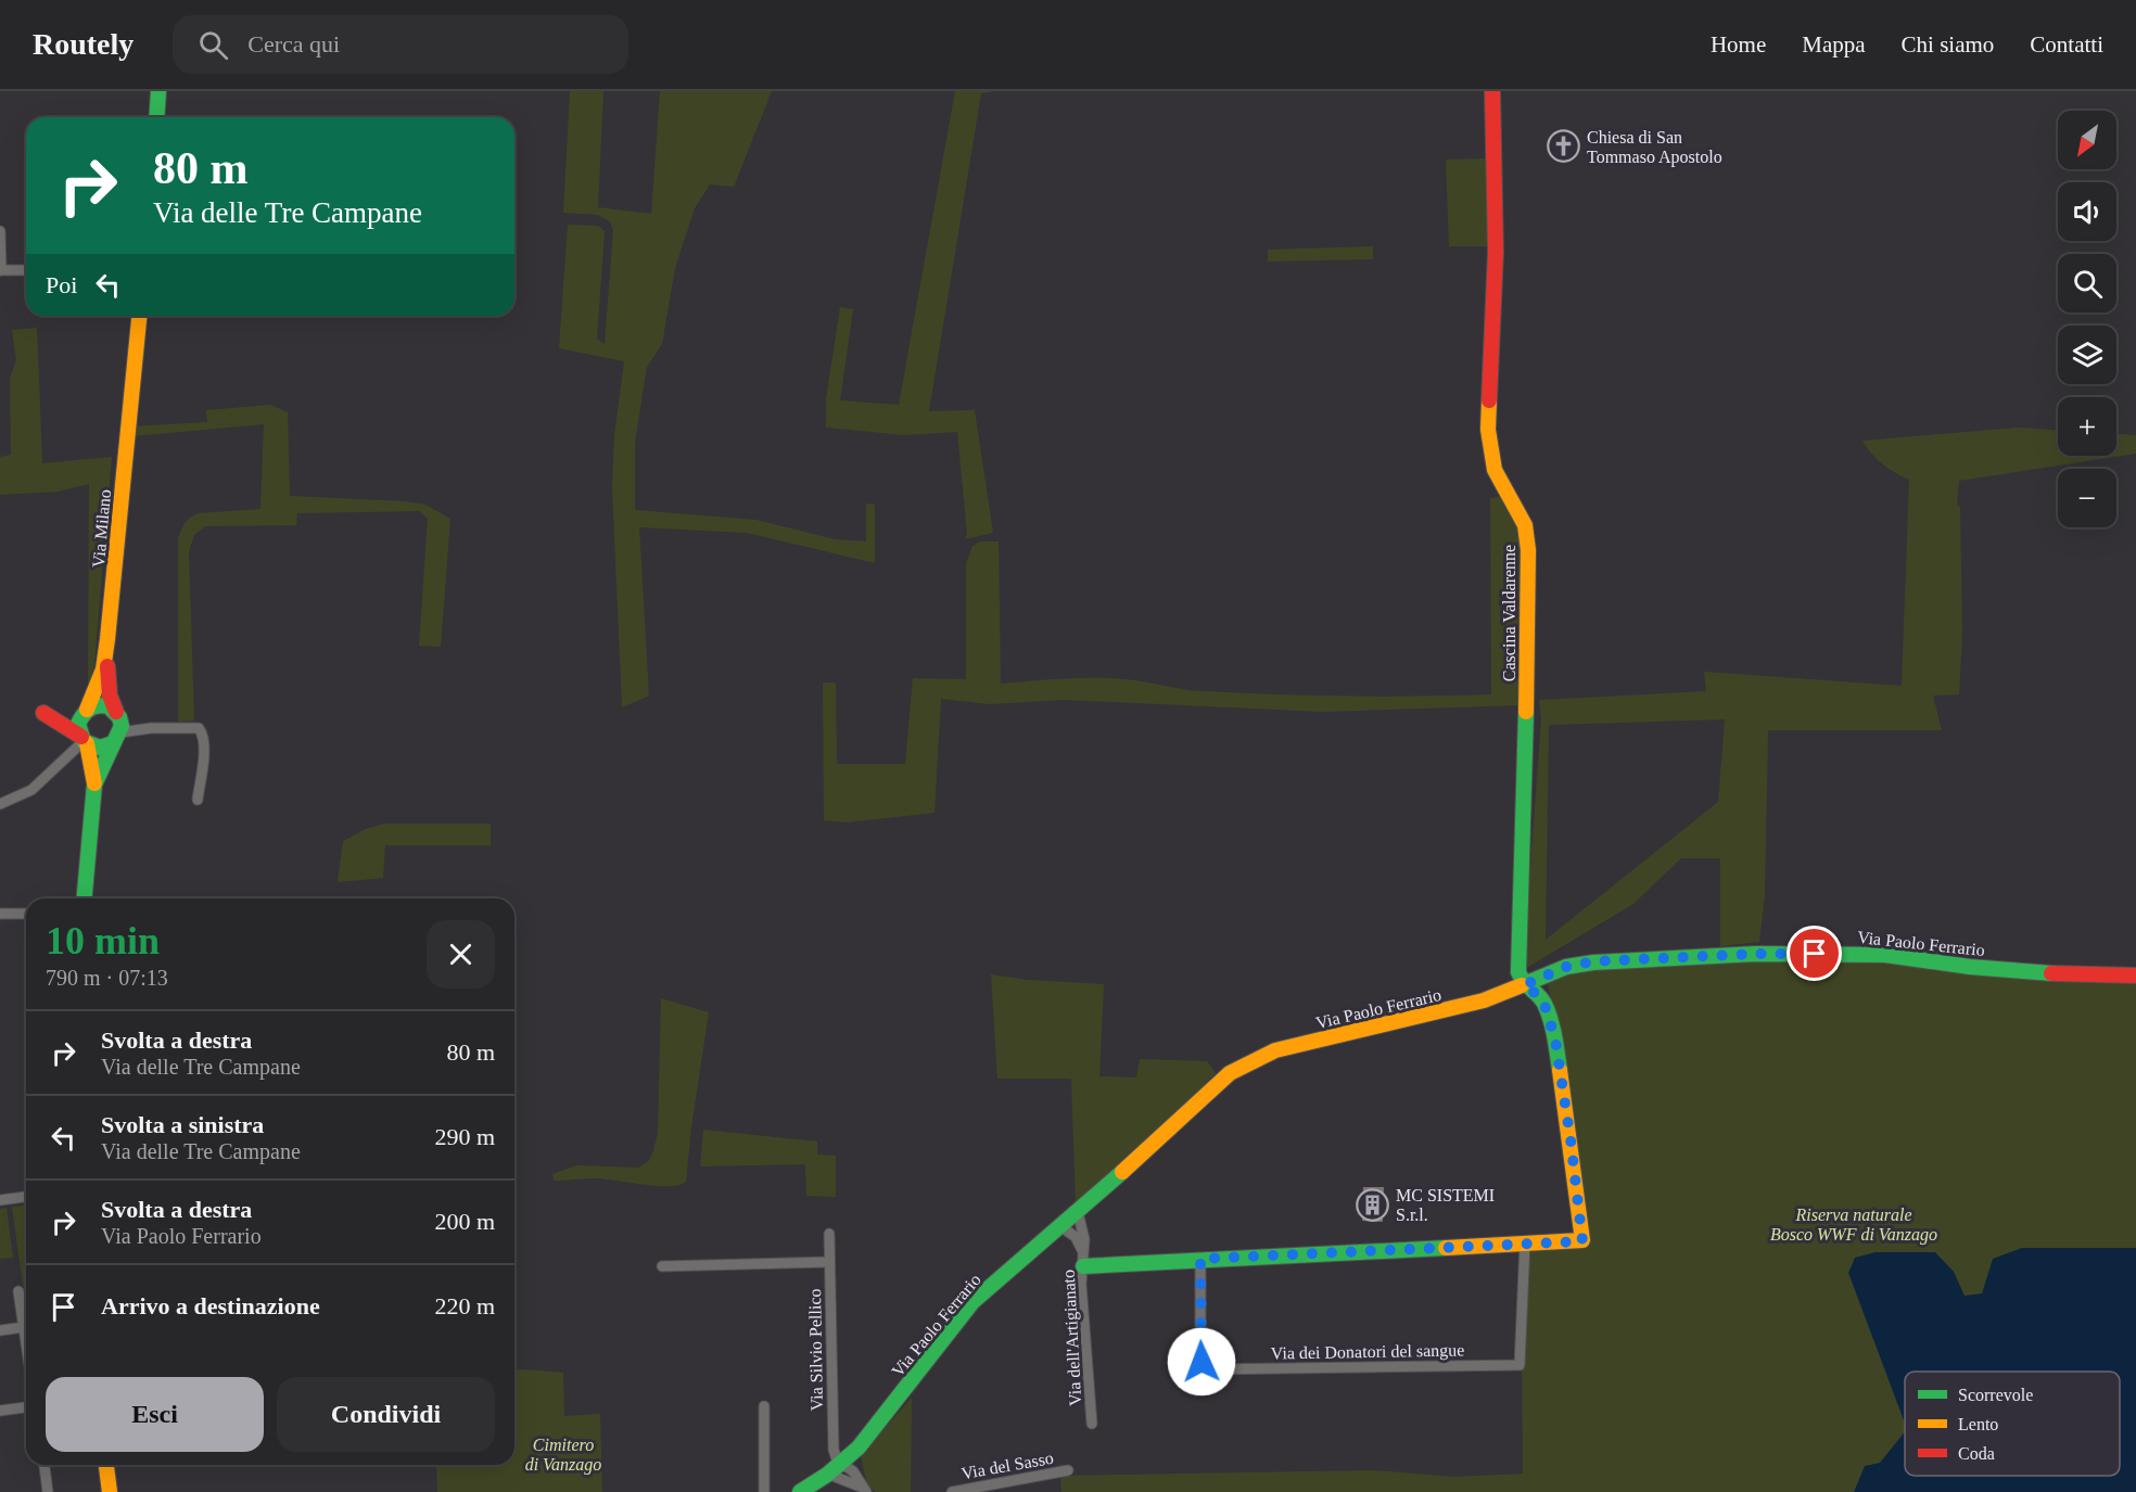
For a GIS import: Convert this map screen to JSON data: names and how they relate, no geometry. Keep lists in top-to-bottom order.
{
  "streets": {
    "street": [
      "Via Milano",
      "Cascina Valdarenne",
      "Via Paolo Ferrario",
      "Via dell'Artigianato",
      "Via Silvio Pellico",
      "Via dei Donatori del sangue",
      "Via del Sasso"
    ]
  },
  "crossings": [
    ["Cascina Valdarenne", "Via Paolo Ferrario"],
    ["Via Paolo Ferrario", "Via dell'Artigianato"],
    ["Via Paolo Ferrario", "Via Silvio Pellico"]
  ],
  "parks": ["Riserva naturale Bosco WWF di Vanzago", "Cimitero di Vanzago"],
  "places": {
    "church": ["Chiesa di San Tommaso Apostolo"],
    "building": ["MC SISTEMI S.r.l."]
  },
  "legend": ["Scorrevole", "Lento", "Coda"],
  "north": "bottom left",
  "page": {
    "header": "Routely",
    "search": "Cerca qui",
    "nav": [
      "Home",
      "Mappa",
      "Chi siamo",
      "Contatti"
    ],
    "map_buttons": ["+", "−"],
    "turn": ["80 m", "Via delle Tre Campane"],
    "then": "Poi",
    "heading": ["10 min", "790 m · 07:13"],
    "list": [
      {
        "name": "Svolta a destra",
        "note": "Via delle Tre Campane",
        "value": "80 m"
      },
      {
        "name": "Svolta a sinistra",
        "note": "Via delle Tre Campane",
        "value": "290 m"
      },
      {
        "name": "Svolta a destra",
        "note": "Via Paolo Ferrario",
        "value": "200 m"
      },
      {
        "name": "Arrivo a destinazione",
        "value": "220 m"
      }
    ],
    "buttons": ["Esci", "Condividi"]
  }
}
